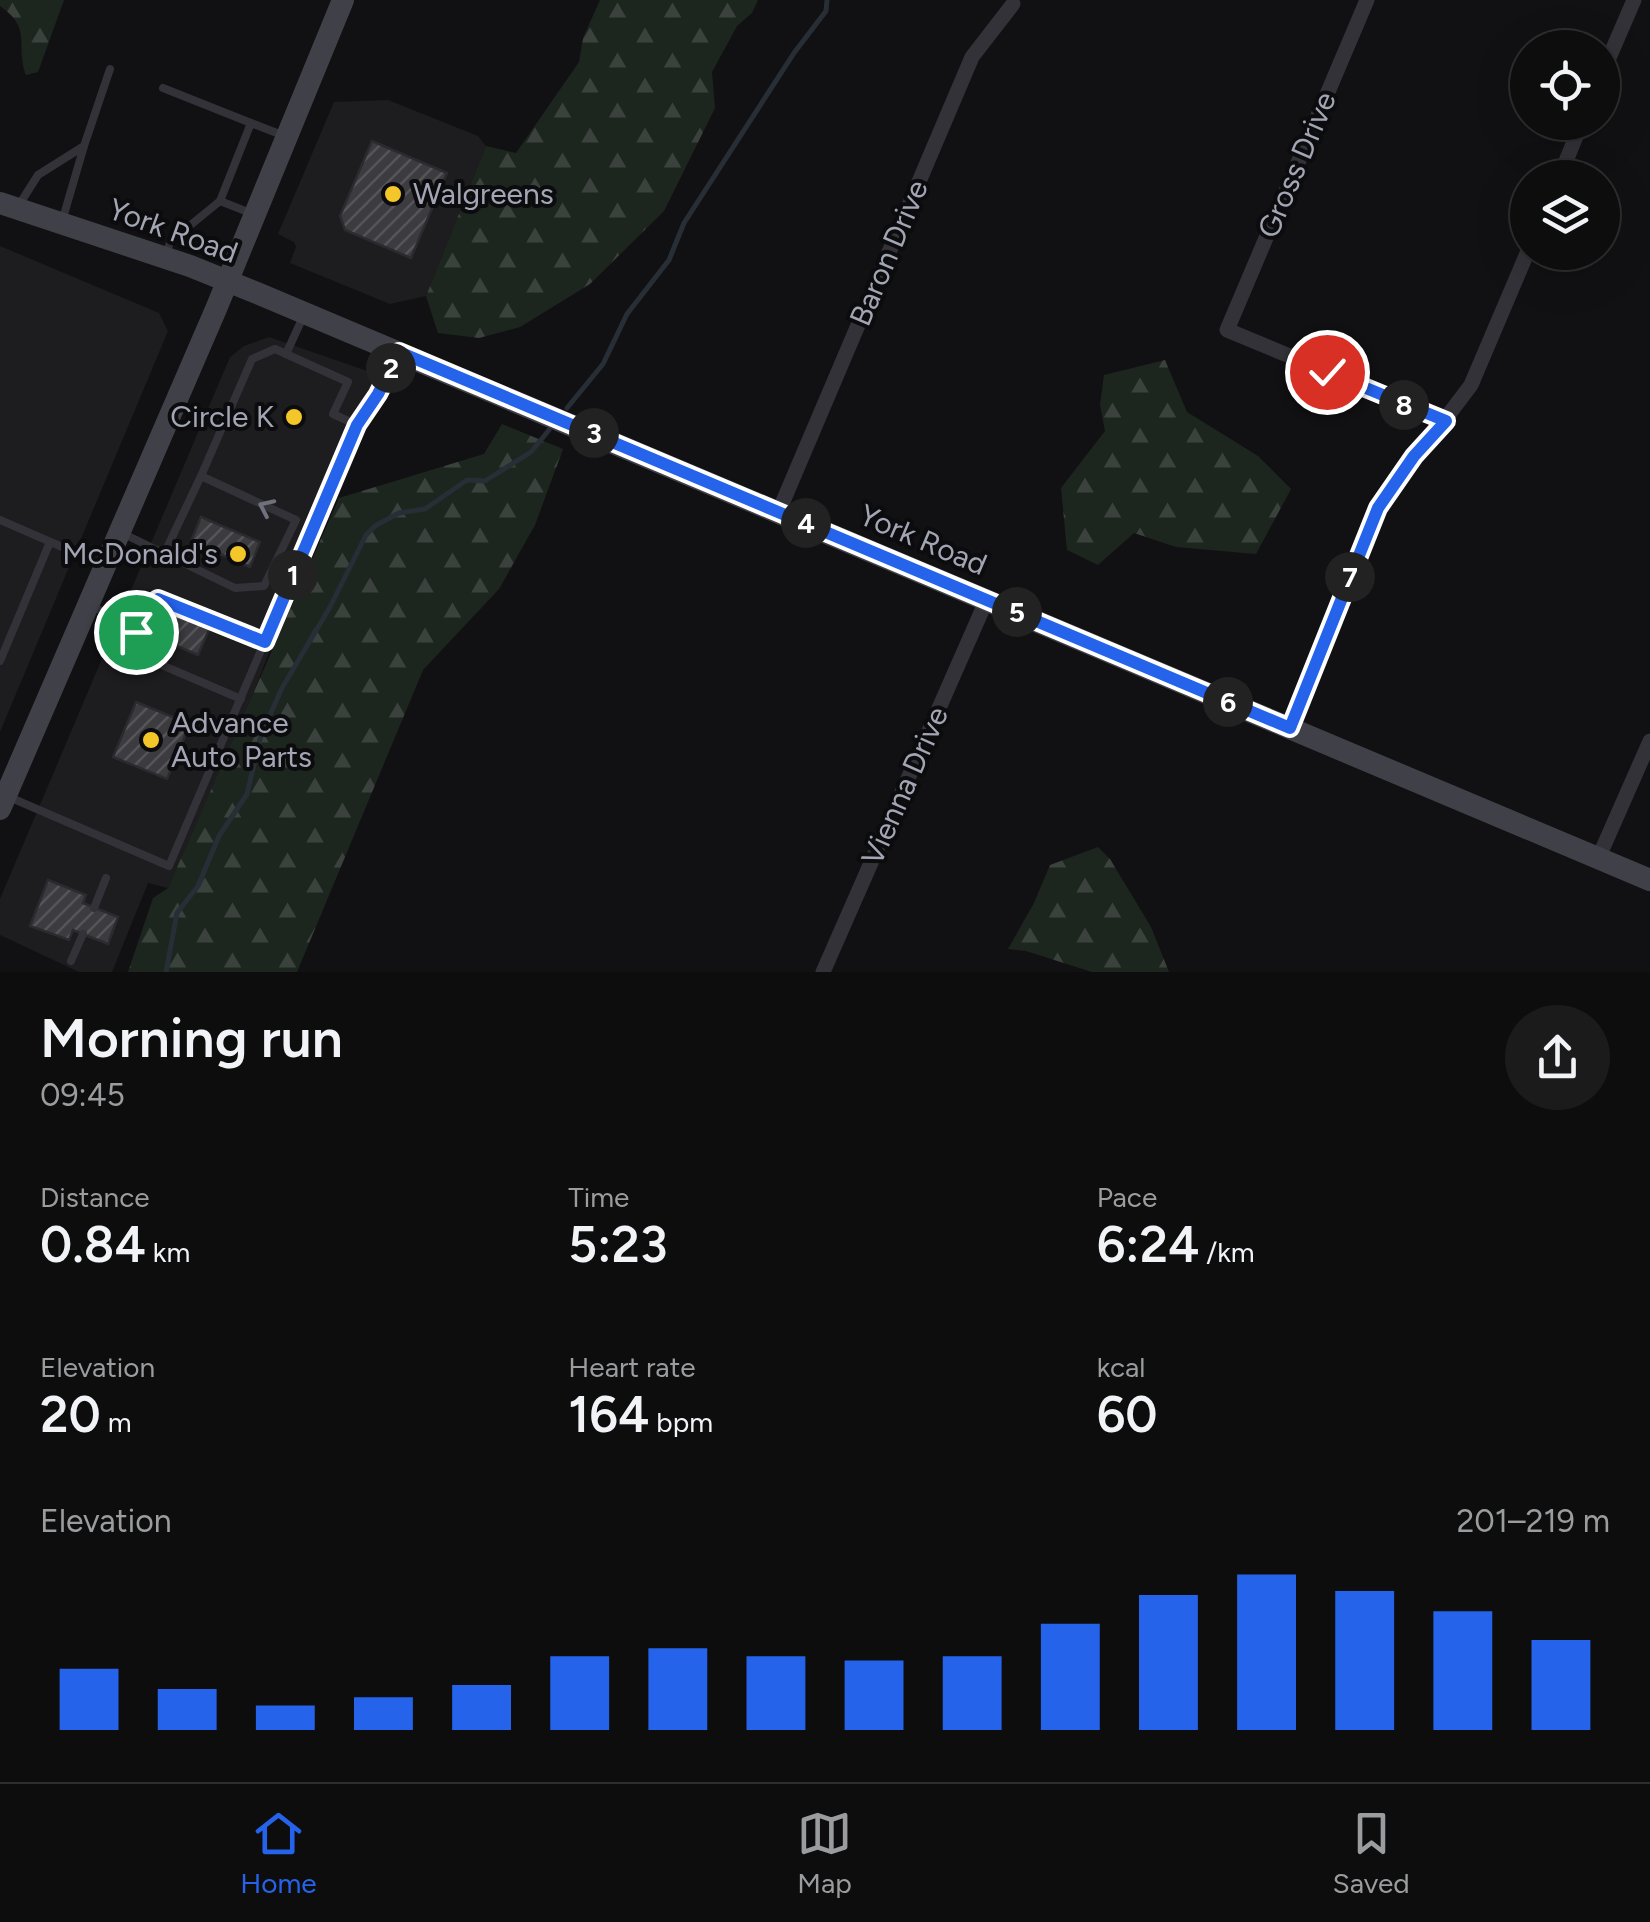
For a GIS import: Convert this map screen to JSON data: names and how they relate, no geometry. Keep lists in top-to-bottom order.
{
  "streets": {
    "street": [
      "Gross Drive",
      "York Road",
      "Baron Drive",
      "Vienna Drive"
    ]
  },
  "crossings": [
    ["York Road", "Baron Drive"],
    ["York Road", "Vienna Drive"]
  ],
  "places": [
    "Walgreens",
    "Circle K",
    "McDonald's",
    "Advance Auto Parts"
  ],
  "page": {
    "pins": [
      "2",
      "8",
      "3",
      "4",
      "1",
      "7",
      "5",
      "6"
    ],
    "heading": ["Morning run", "09:45"],
    "stats": [
      ["Distance", "0.84 km"],
      ["Time", "5:23"],
      ["Pace", "6:24 /km"],
      ["Elevation", "20 m"],
      ["Heart rate", "164 bpm"],
      ["kcal", "60"]
    ],
    "chart": ["Elevation", "201–219 m"],
    "tabs": ["Home", "Map", "Saved"]
  }
}
